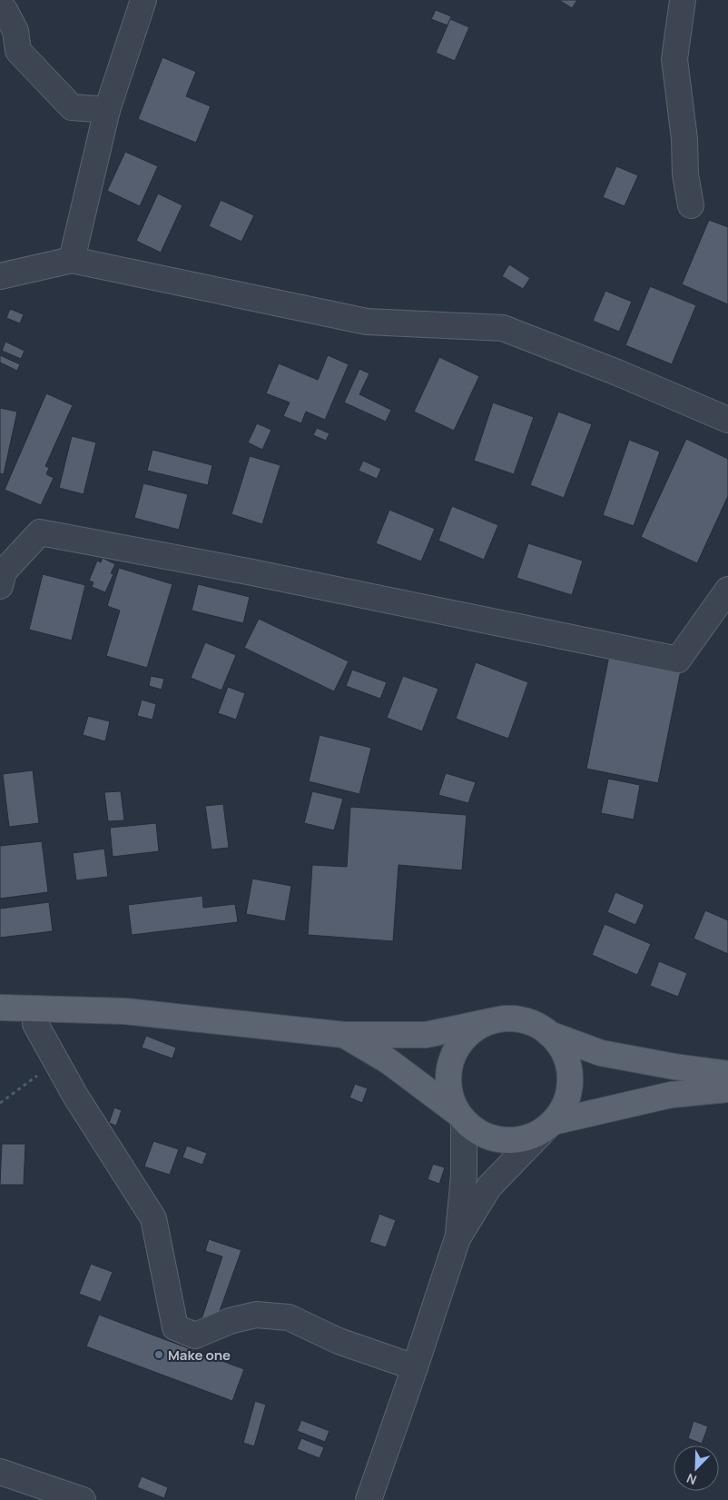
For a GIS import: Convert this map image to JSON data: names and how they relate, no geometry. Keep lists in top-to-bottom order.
{
  "places": ["Make one"],
  "north": "bottom left"
}
